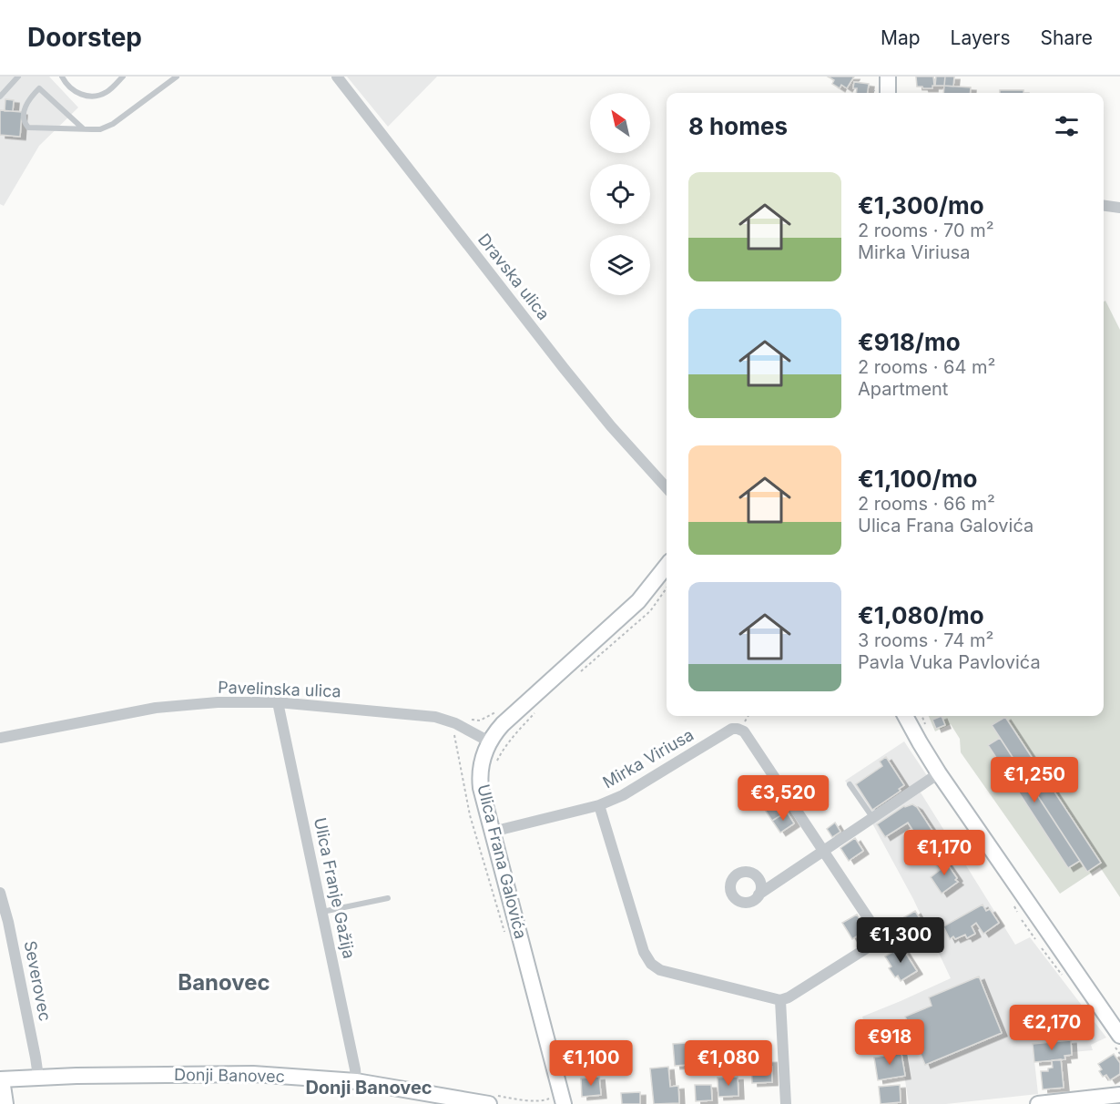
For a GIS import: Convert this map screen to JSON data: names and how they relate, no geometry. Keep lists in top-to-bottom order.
{
  "streets": {
    "main road": ["Ulica Frana Galovića", "Donji Banovec"],
    "street": [
      "Dravska ulica",
      "Pavelinska ulica",
      "Mirka Viriusa",
      "Ulica Franje Gažija",
      "Severovec"
    ]
  },
  "crossings": [
    ["Pavelinska ulica", "Ulica Frana Galovića"],
    ["Pavelinska ulica", "Ulica Franje Gažija"],
    ["Mirka Viriusa", "Ulica Frana Galovića"],
    ["Ulica Franje Gažija", "Donji Banovec"],
    ["Severovec", "Donji Banovec"]
  ],
  "districts": ["Banovec", "Donji Banovec"],
  "north": "top left",
  "page": {
    "header": "Doorstep",
    "nav": ["Map", "Layers", "Share"],
    "heading": "8 homes",
    "list": [
      {
        "name": "€1,300/mo",
        "note": "2 rooms · 70 m² · Mirka Viriusa"
      },
      {
        "name": "€918/mo",
        "note": "2 rooms · 64 m² · Apartment"
      },
      {
        "name": "€1,100/mo",
        "note": "2 rooms · 66 m² · Ulica Frana Galovića"
      },
      {
        "name": "€1,080/mo",
        "note": "3 rooms · 74 m² · Pavla Vuka Pavlovića"
      }
    ],
    "price": [
      "€1,250",
      "€3,520",
      "€1,170",
      "€1,300",
      "€2,170",
      "€918",
      "€1,100",
      "€1,080"
    ]
  }
}
